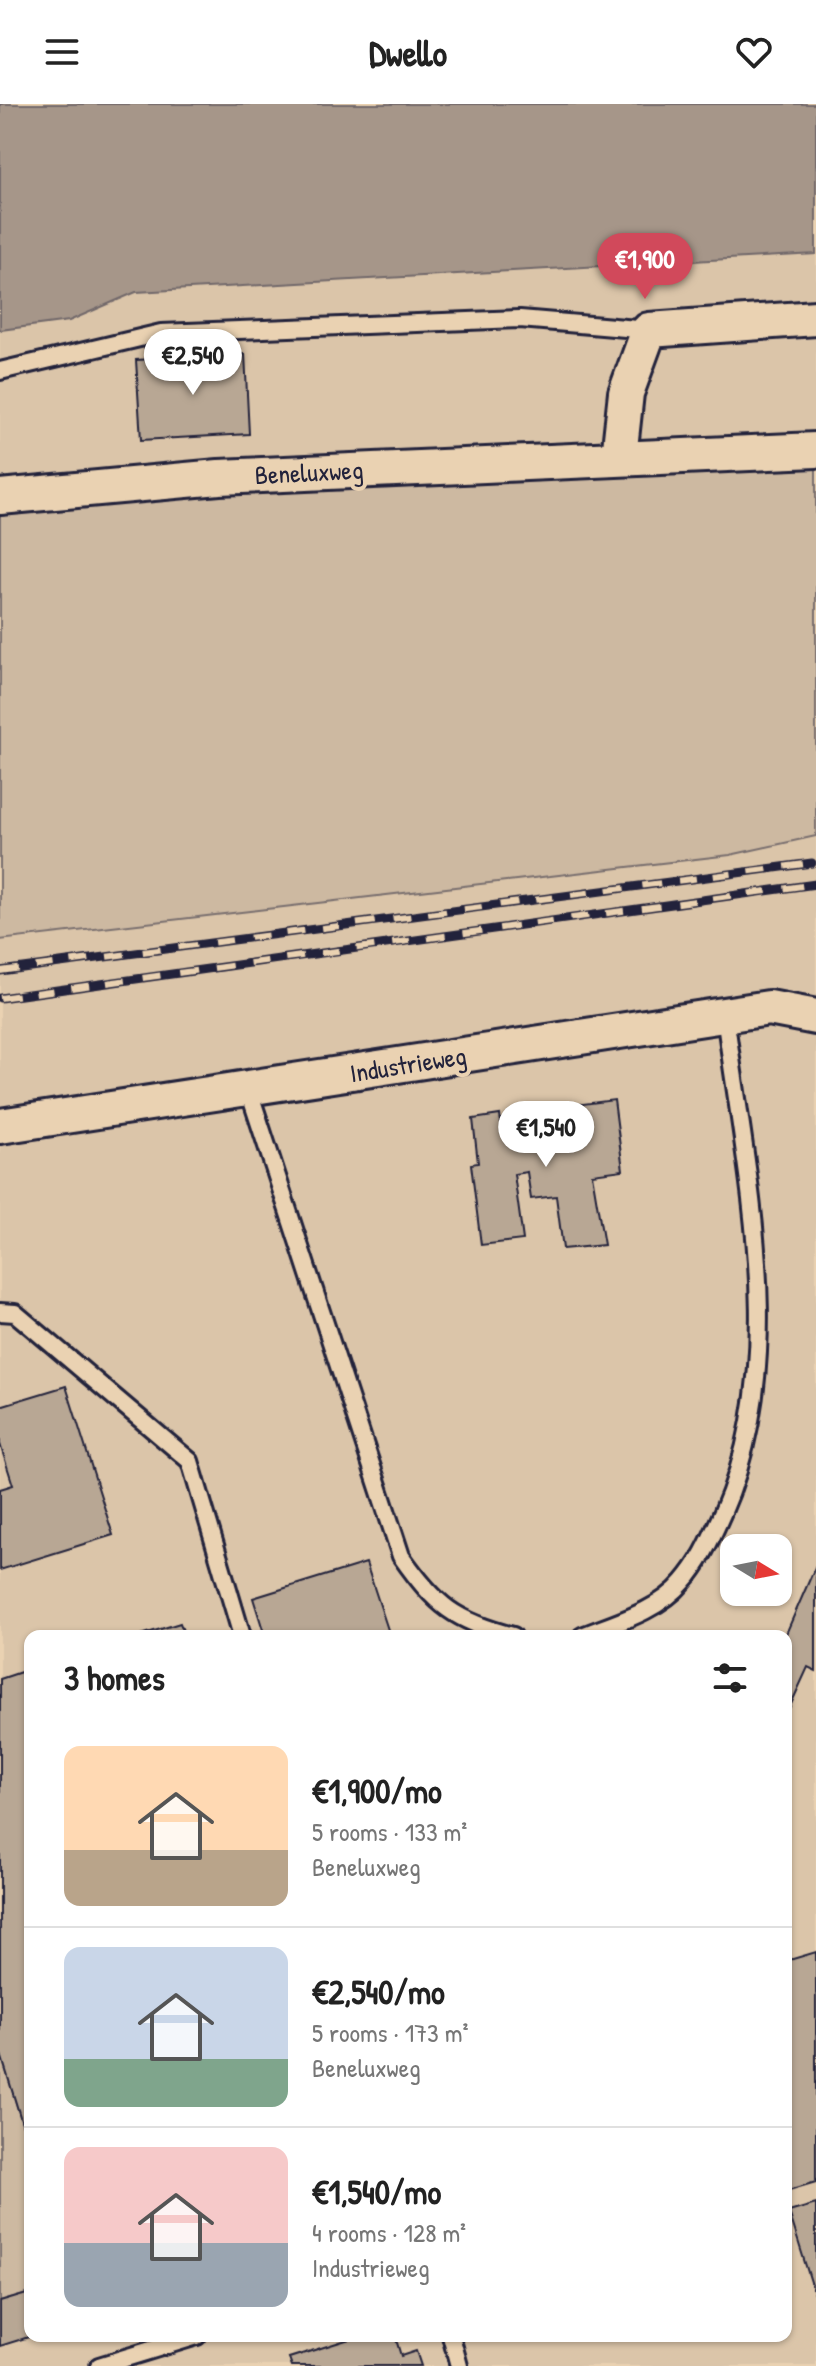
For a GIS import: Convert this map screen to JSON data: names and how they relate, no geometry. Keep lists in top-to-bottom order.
{
  "streets": {
    "street": ["Beneluxweg", "Industrieweg"]
  },
  "north": "right",
  "page": {
    "header": "Dwello",
    "price": ["€1,900", "€2,540", "€1,540"],
    "heading": "3 homes",
    "list": [
      {
        "name": "€1,900/mo",
        "note": "5 rooms · 133 m² · Beneluxweg"
      },
      {
        "name": "€2,540/mo",
        "note": "5 rooms · 173 m² · Beneluxweg"
      },
      {
        "name": "€1,540/mo",
        "note": "4 rooms · 128 m² · Industrieweg"
      }
    ]
  }
}
